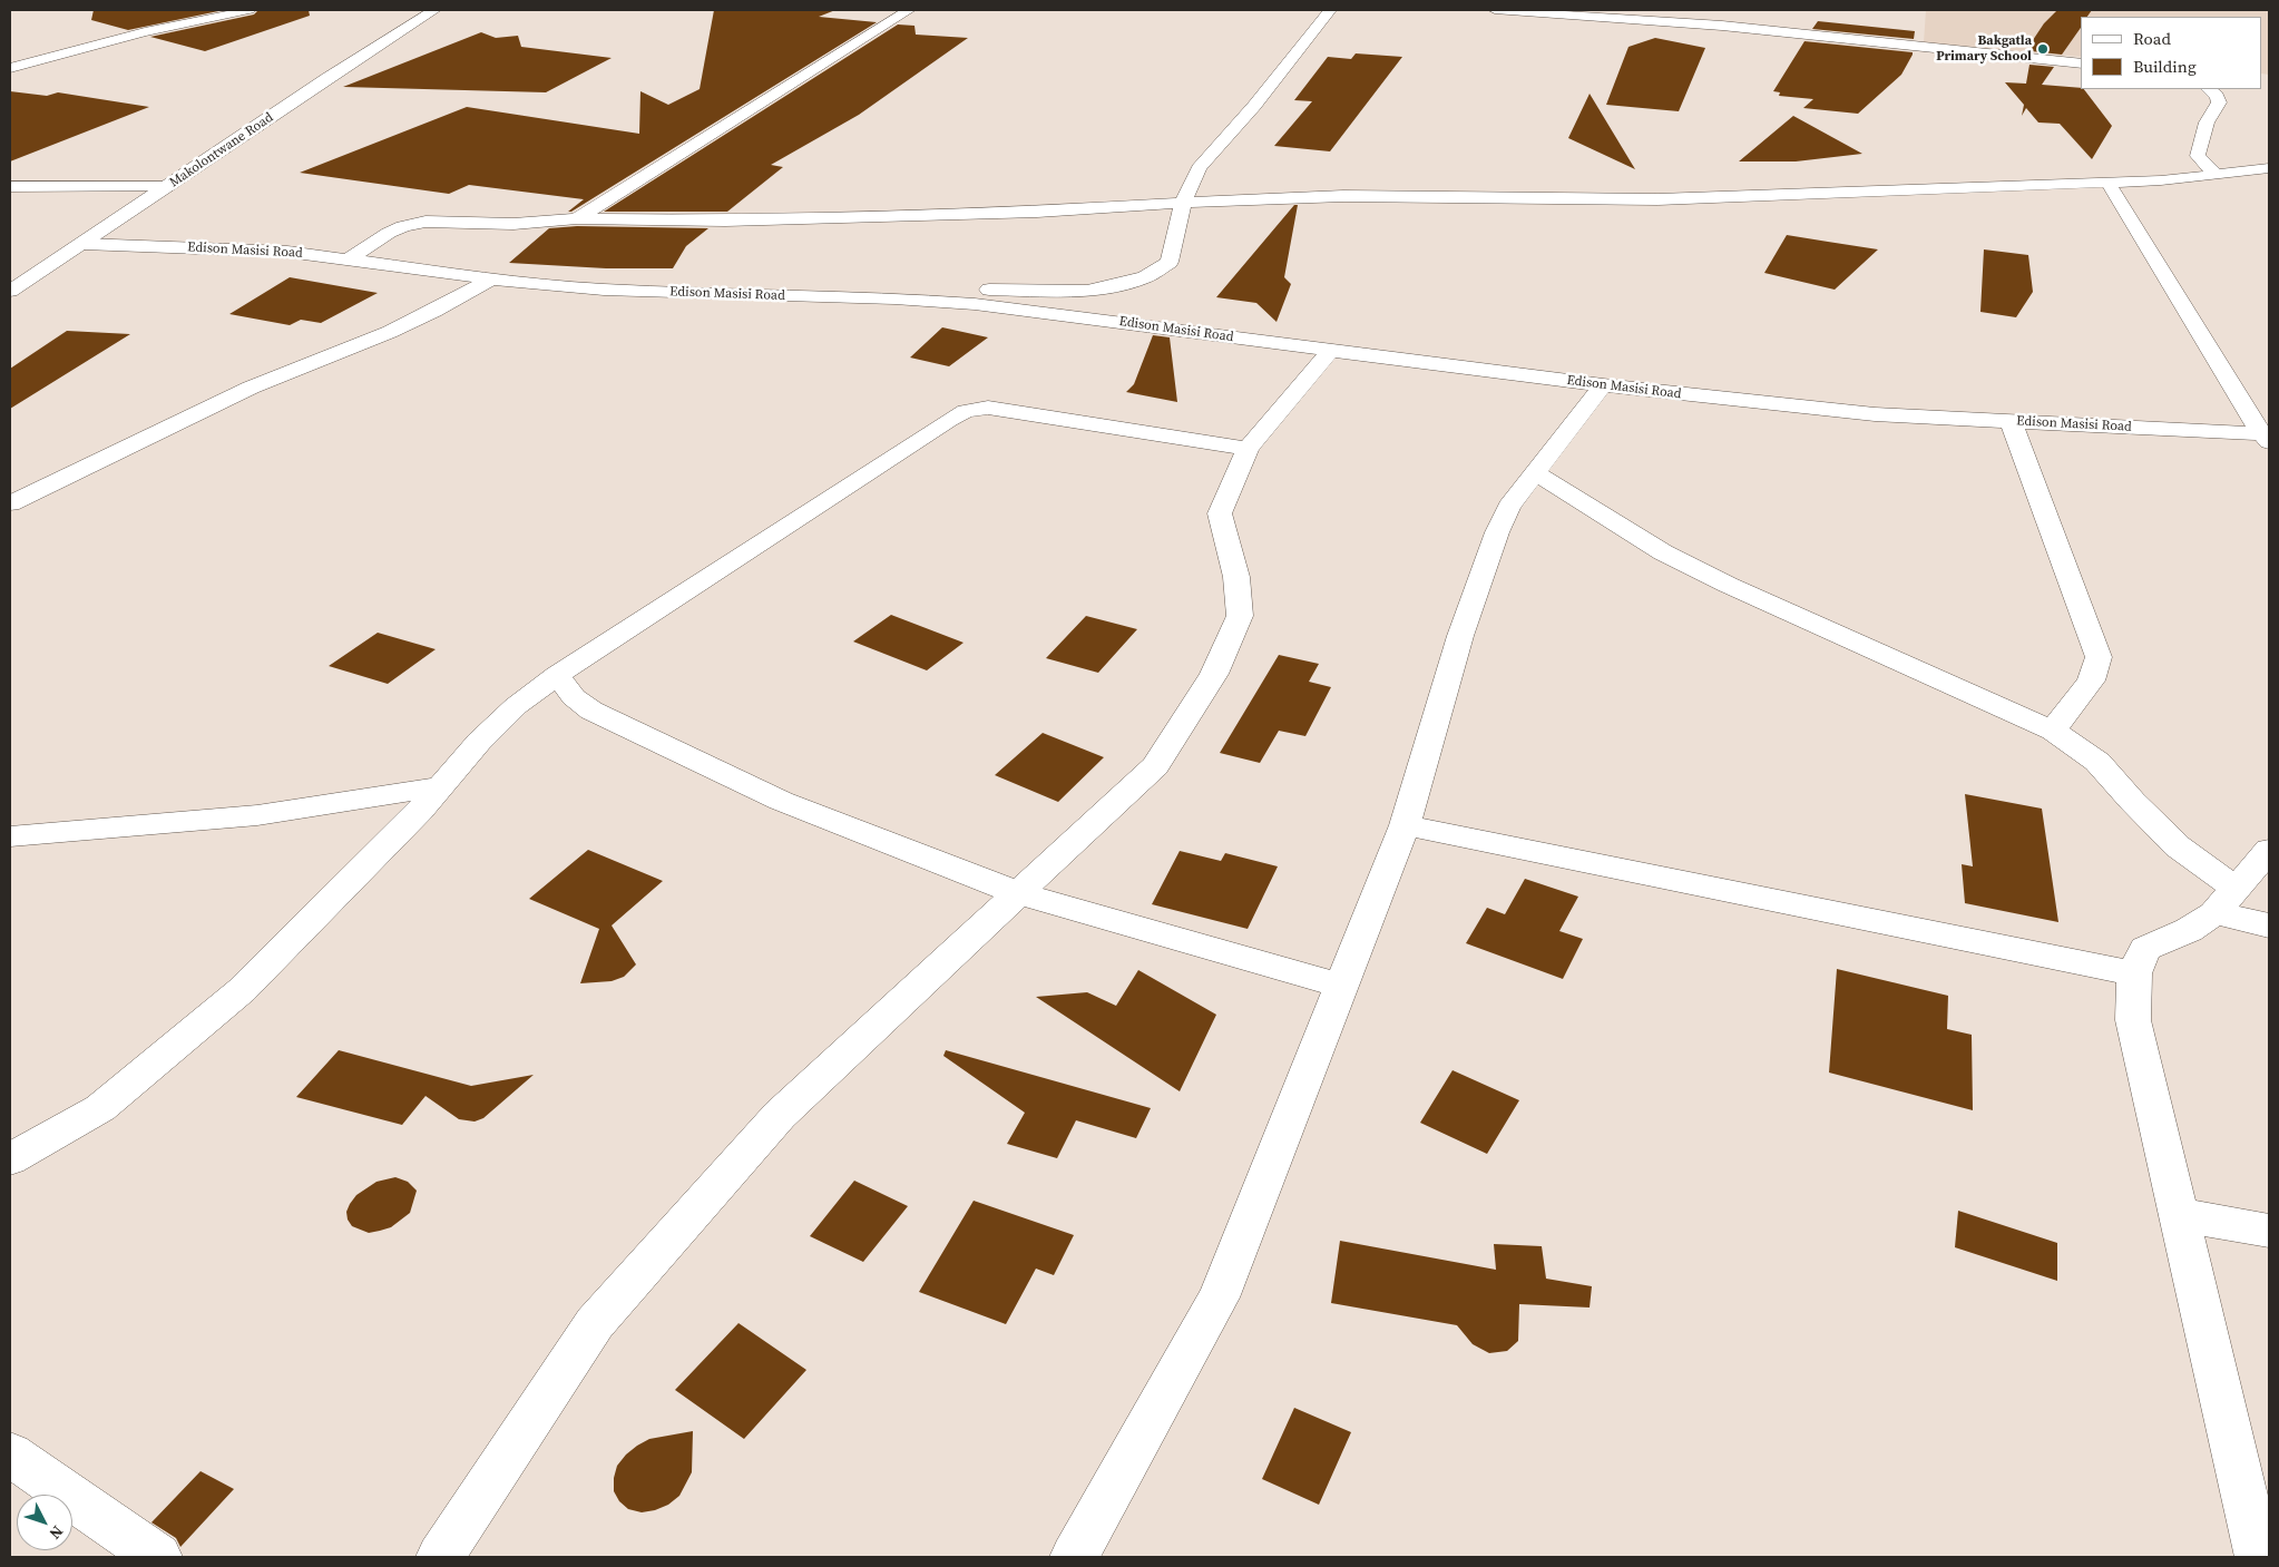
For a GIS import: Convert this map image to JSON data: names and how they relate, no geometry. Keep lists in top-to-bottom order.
{
  "streets": {
    "street": ["Makolontwane Road", "Edison Masisi Road"]
  },
  "crossings": [
    ["Makolontwane Road", "Edison Masisi Road"]
  ],
  "places": ["Bakgatla Primary School"],
  "legend": ["Road", "Building"],
  "north": "bottom right"
}
